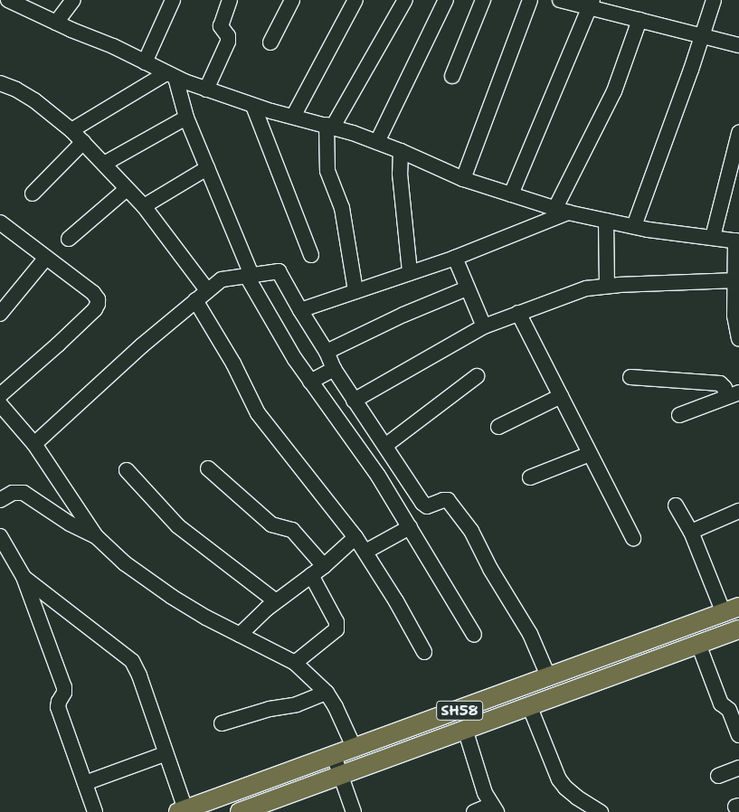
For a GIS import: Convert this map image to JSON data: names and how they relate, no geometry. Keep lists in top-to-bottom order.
{
  "streets": {
    "main road": ["SH58"]
  }
}
